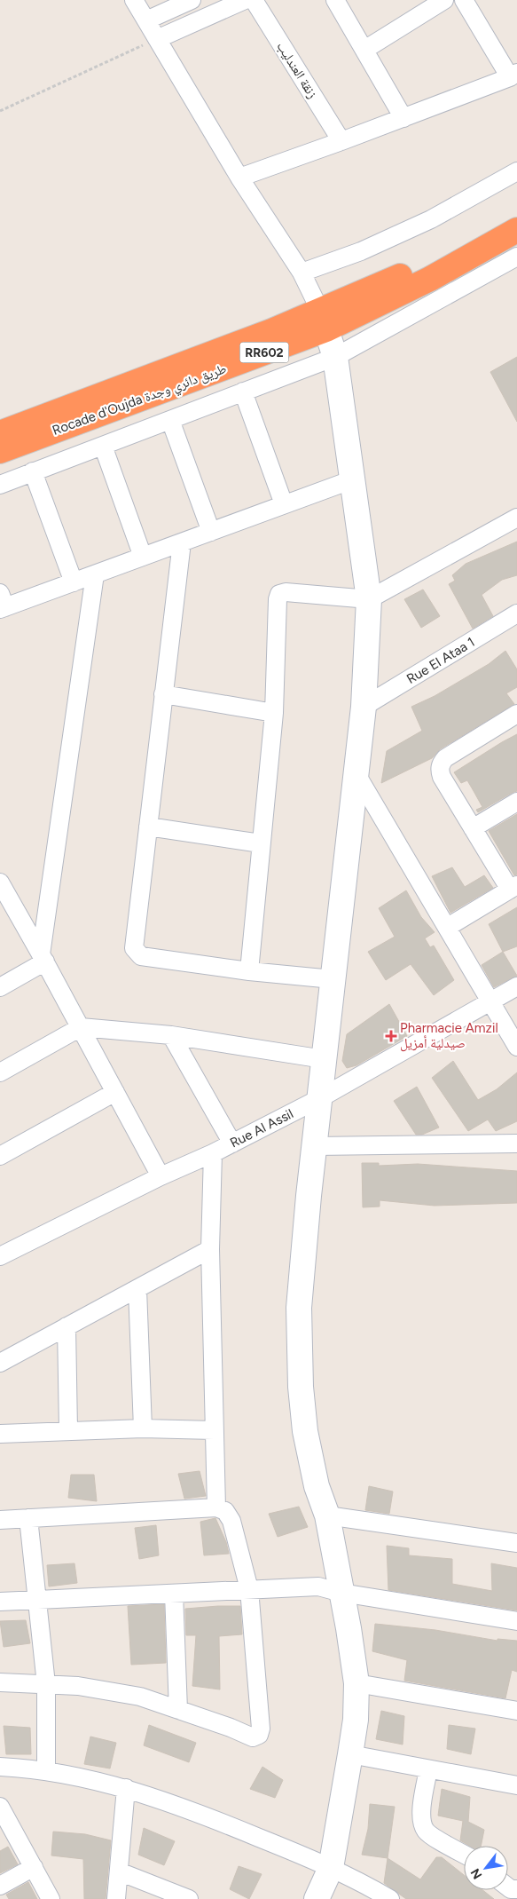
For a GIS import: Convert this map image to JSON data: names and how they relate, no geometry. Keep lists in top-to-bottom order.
{
  "streets": {
    "highway": ["RR602", "Rocade d'Oujda طريق دائري وجدة"],
    "street": ["زنقة العندليب", "Rue El Ataa 1", "Rue Al Assil"]
  },
  "places": {
    "health": ["Pharmacie Amzil صيدلية أمزيل"]
  },
  "north": "bottom left"
}
